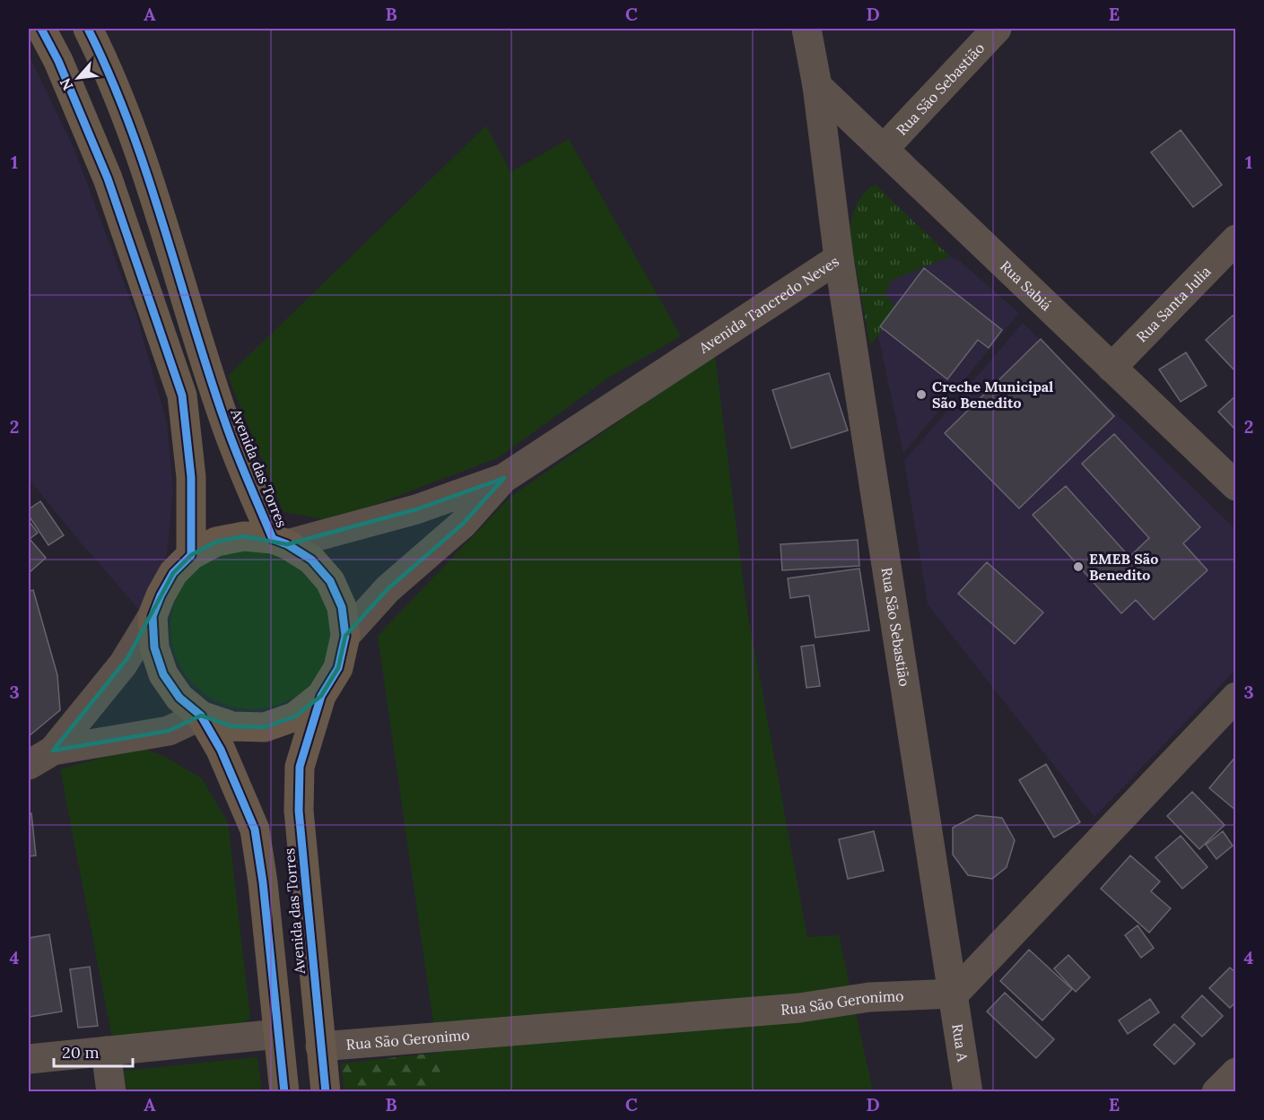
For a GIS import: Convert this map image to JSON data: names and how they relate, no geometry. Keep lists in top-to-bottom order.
{
  "streets": {
    "main road": ["Avenida das Torres"],
    "street": [
      "Rua São Sebastião",
      "Rua Sabiá",
      "Avenida Tancredo Neves",
      "Rua Santa Julia",
      "Rua São Geronimo",
      "Rua A"
    ]
  },
  "crossings": [
    ["Rua São Sebastião", "Rua Sabiá"],
    ["Rua São Sebastião", "Avenida Tancredo Neves"],
    ["Rua São Sebastião", "Rua São Geronimo"],
    ["Rua São Sebastião", "Rua A"],
    ["Rua Sabiá", "Avenida Tancredo Neves"],
    ["Rua Sabiá", "Rua Santa Julia"],
    ["Avenida Tancredo Neves", "Avenida das Torres"],
    ["Avenida das Torres", "Rua São Geronimo"],
    ["Rua São Geronimo", "Rua A"]
  ],
  "places": ["Creche Municipal São Benedito", "EMEB São Benedito"],
  "scale_bar": "20 m",
  "north": "bottom left",
  "grid": {
    "columns": [
      "A",
      "B",
      "C",
      "D",
      "E"
    ],
    "rows": [
      "1",
      "2",
      "3",
      "4"
    ]
  }
}
